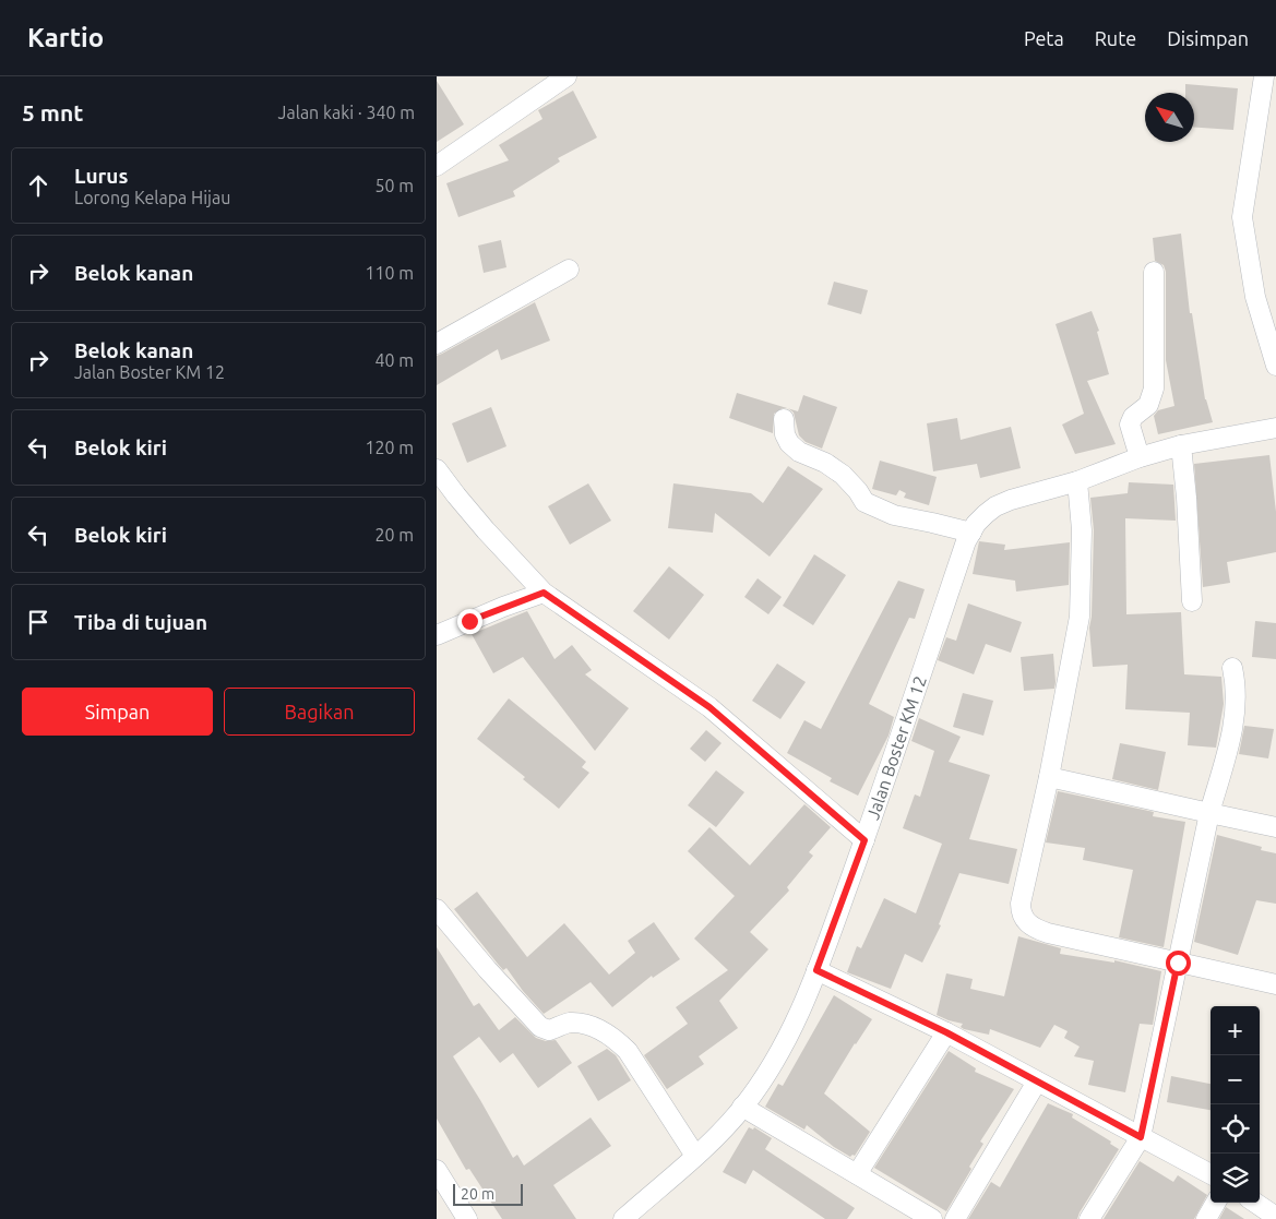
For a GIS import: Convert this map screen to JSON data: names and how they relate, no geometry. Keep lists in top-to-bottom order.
{
  "streets": {
    "street": ["Jalan Boster KM 12"]
  },
  "scale_bar": "20 m",
  "north": "top left",
  "page": {
    "header": "Kartio",
    "nav": ["Peta", "Rute", "Disimpan"],
    "heading": ["5 mnt", "Jalan kaki · 340 m"],
    "list": [
      ["Lurus", "Lorong Kelapa Hijau", "50 m"],
      ["Belok kanan", "110 m"],
      ["Belok kanan", "Jalan Boster KM 12", "40 m"],
      ["Belok kiri", "120 m"],
      ["Belok kiri", "20 m"],
      "Tiba di tujuan"
    ],
    "buttons": ["Simpan", "Bagikan"],
    "map_buttons": ["+", "−"],
    "scale": "20 m"
  }
}
